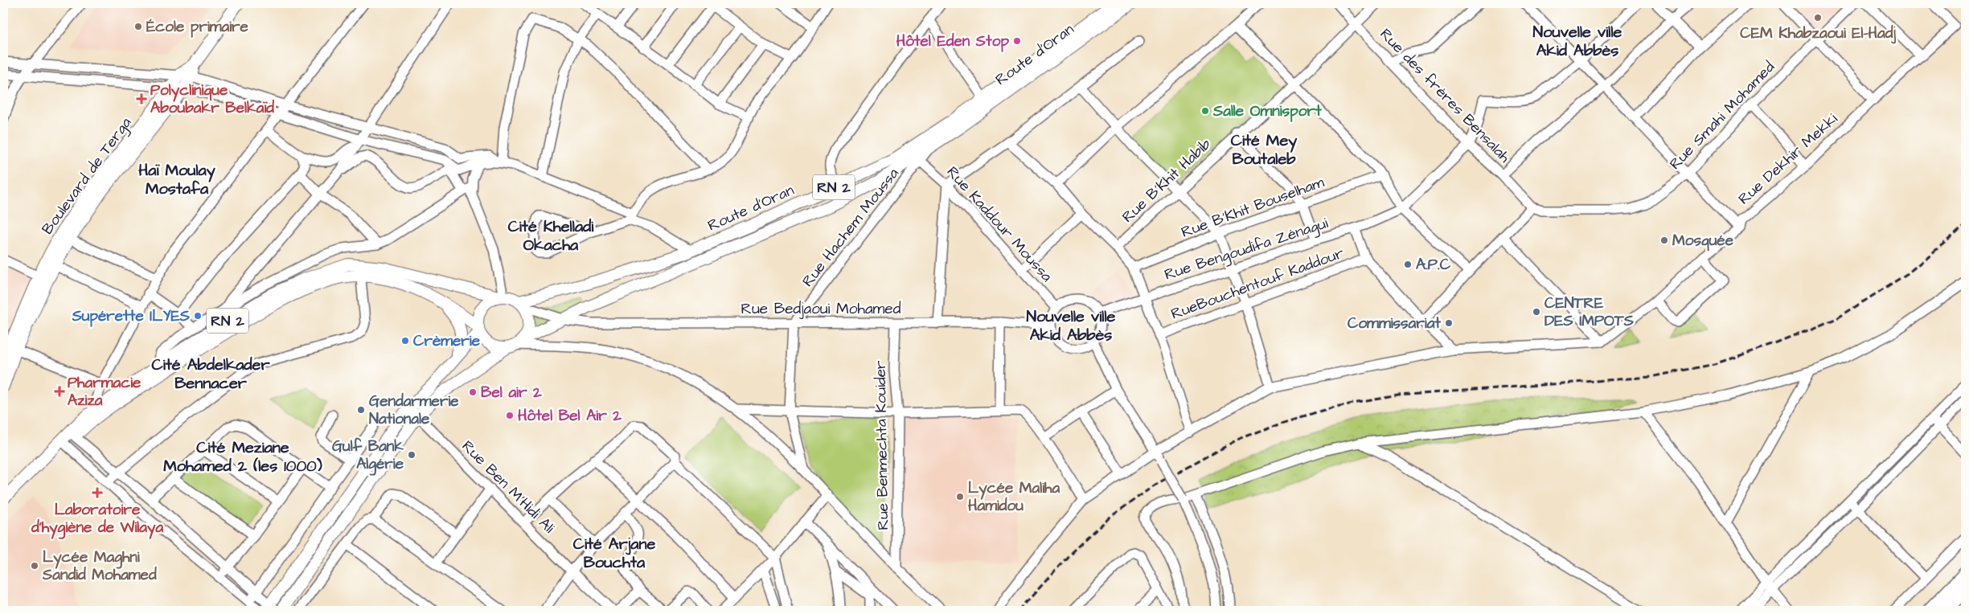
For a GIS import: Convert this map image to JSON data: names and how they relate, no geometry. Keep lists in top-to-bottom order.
{
  "streets": {
    "main road": ["Route d'Oran", "Boulevard de Terga", "RN 2"],
    "street": [
      "Rue des frères Bensalah",
      "Rue Smahi Mohamed",
      "Rue Dekhir Mekki",
      "Rue B'Khit Habib",
      "Rue B'Khit Bouselham",
      "Rue Kaddour Moussa",
      "Rue Hachem Moussa",
      "Rue Bengoudifa Zénagui",
      "RueBouchentouf Kaddour",
      "Rue Bedjaoui Mohamed",
      "Rue Benmechta Kouider",
      "Rue Ben M'Hidi Ali"
    ]
  },
  "crossings": [
    ["Route d'Oran", "RN 2"],
    ["Route d'Oran", "Rue Hachem Moussa"],
    ["Route d'Oran", "Rue Bedjaoui Mohamed"],
    ["Rue des frères Bensalah", "Rue Smahi Mohamed"],
    ["Rue des frères Bensalah", "Rue B'Khit Habib"],
    ["RN 2", "Rue Bedjaoui Mohamed"],
    ["Rue Kaddour Moussa", "Rue Hachem Moussa"],
    ["Rue Kaddour Moussa", "Rue Bengoudifa Zénagui"],
    ["Rue Kaddour Moussa", "Rue Bedjaoui Mohamed"],
    ["Rue Hachem Moussa", "Rue Bedjaoui Mohamed"],
    ["Rue Bengoudifa Zénagui", "Rue Bedjaoui Mohamed"],
    ["Rue Bedjaoui Mohamed", "Rue Benmechta Kouider"]
  ],
  "districts": [
    "Nouvelle ville Akid Abbès",
    "Cité Mey Boutaleb",
    "Haï Moulay Mostafa",
    "Cité Khelladi Okacha",
    "Nouvelle ville Akid Abbès",
    "Cité Abdelkader Bennacer",
    "Cité Meziane Mohamed 2 (les 1000)",
    "Cité Arjane Bouchta"
  ],
  "places": {
    "other": [
      "CEM Khabzaoui El-Hadj",
      "École primaire",
      "Hôtel Eden Stop",
      "Salle Omnisport",
      "Mosquée",
      "A.P.C",
      "CENTRE DES IMPOTS",
      "Supérette ILYES",
      "Commissariat",
      "Crèmerie",
      "Bel air 2",
      "Gendarmerie Nationale",
      "Hôtel Bel Air 2",
      "Gulf Bank Algérie",
      "Lycée Maliha Hamidou",
      "Lycée Maghni Sandid Mohamed"
    ],
    "health": ["Polyclinique Aboubakr Belkaïd", "Pharmacie Aziza", "Laboratoire d'hygiène de Wilaya"]
  }
}
